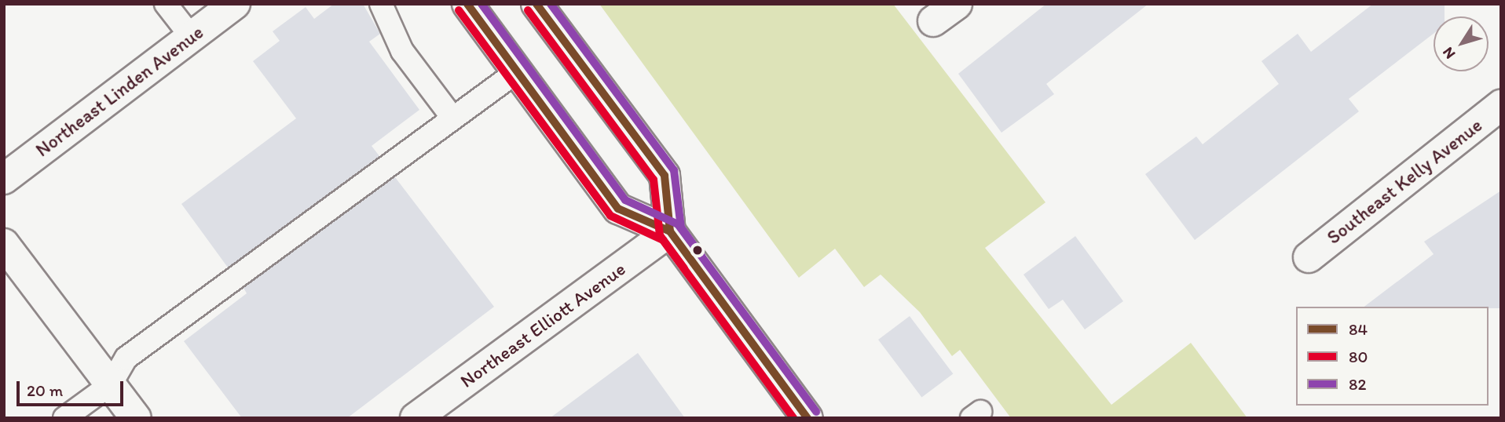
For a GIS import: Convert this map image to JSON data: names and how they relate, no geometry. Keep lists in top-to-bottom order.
{
  "streets": {
    "street": ["Northeast Linden Avenue", "Southeast Kelly Avenue", "Northeast Elliott Avenue"]
  },
  "lines": ["transit line 84", "transit line 82", "transit line 80"],
  "legend": ["84", "80", "82"],
  "scale_bar": "20 m",
  "north": "bottom left"
}
